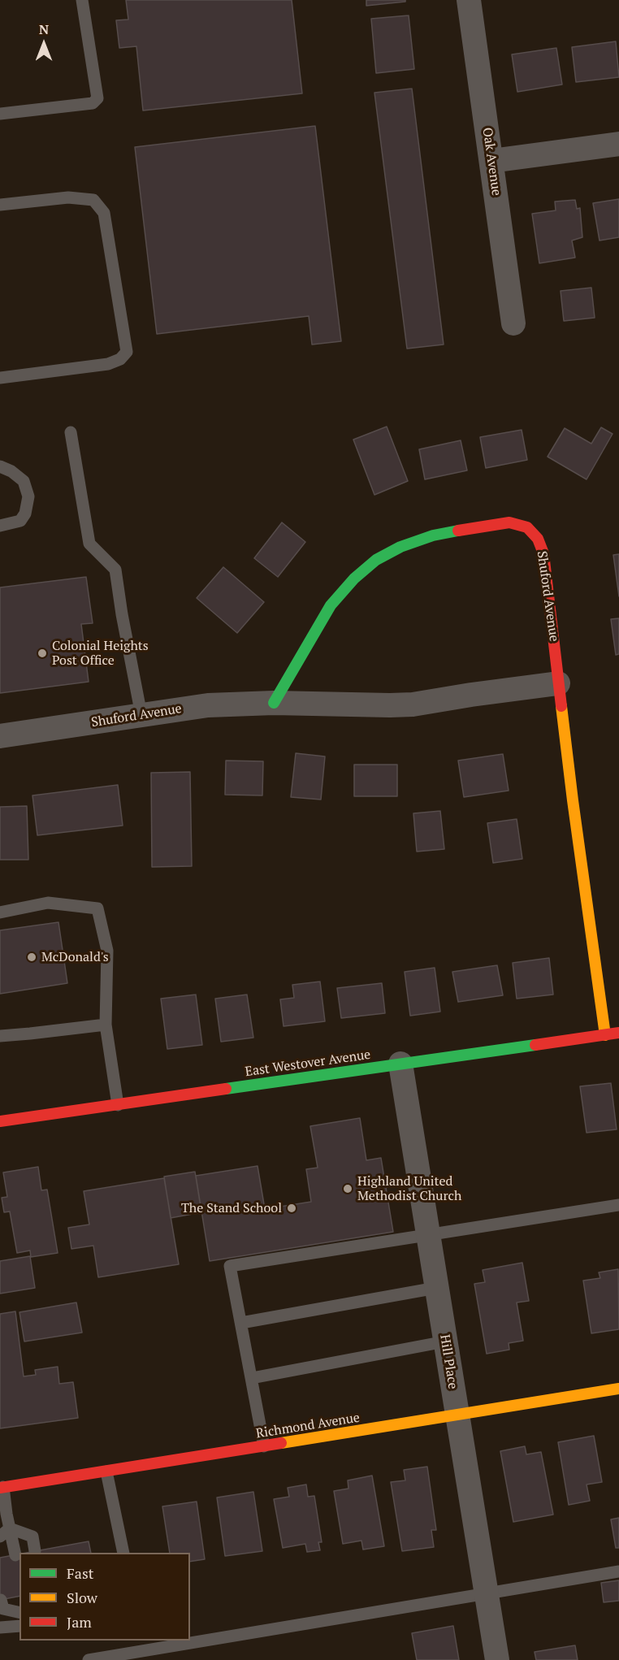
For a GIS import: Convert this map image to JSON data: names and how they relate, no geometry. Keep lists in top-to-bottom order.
{
  "streets": {
    "street": [
      "Oak Avenue",
      "Shuford Avenue",
      "East Westover Avenue",
      "Hill Place",
      "Richmond Avenue"
    ]
  },
  "crossings": [
    ["Shuford Avenue", "East Westover Avenue"],
    ["East Westover Avenue", "Hill Place"],
    ["Hill Place", "Richmond Avenue"]
  ],
  "places": [
    "Colonial Heights Post Office",
    "McDonald's",
    "Highland United Methodist Church",
    "The Stand School"
  ],
  "legend": ["Fast", "Slow", "Jam"],
  "north": "top"
}
